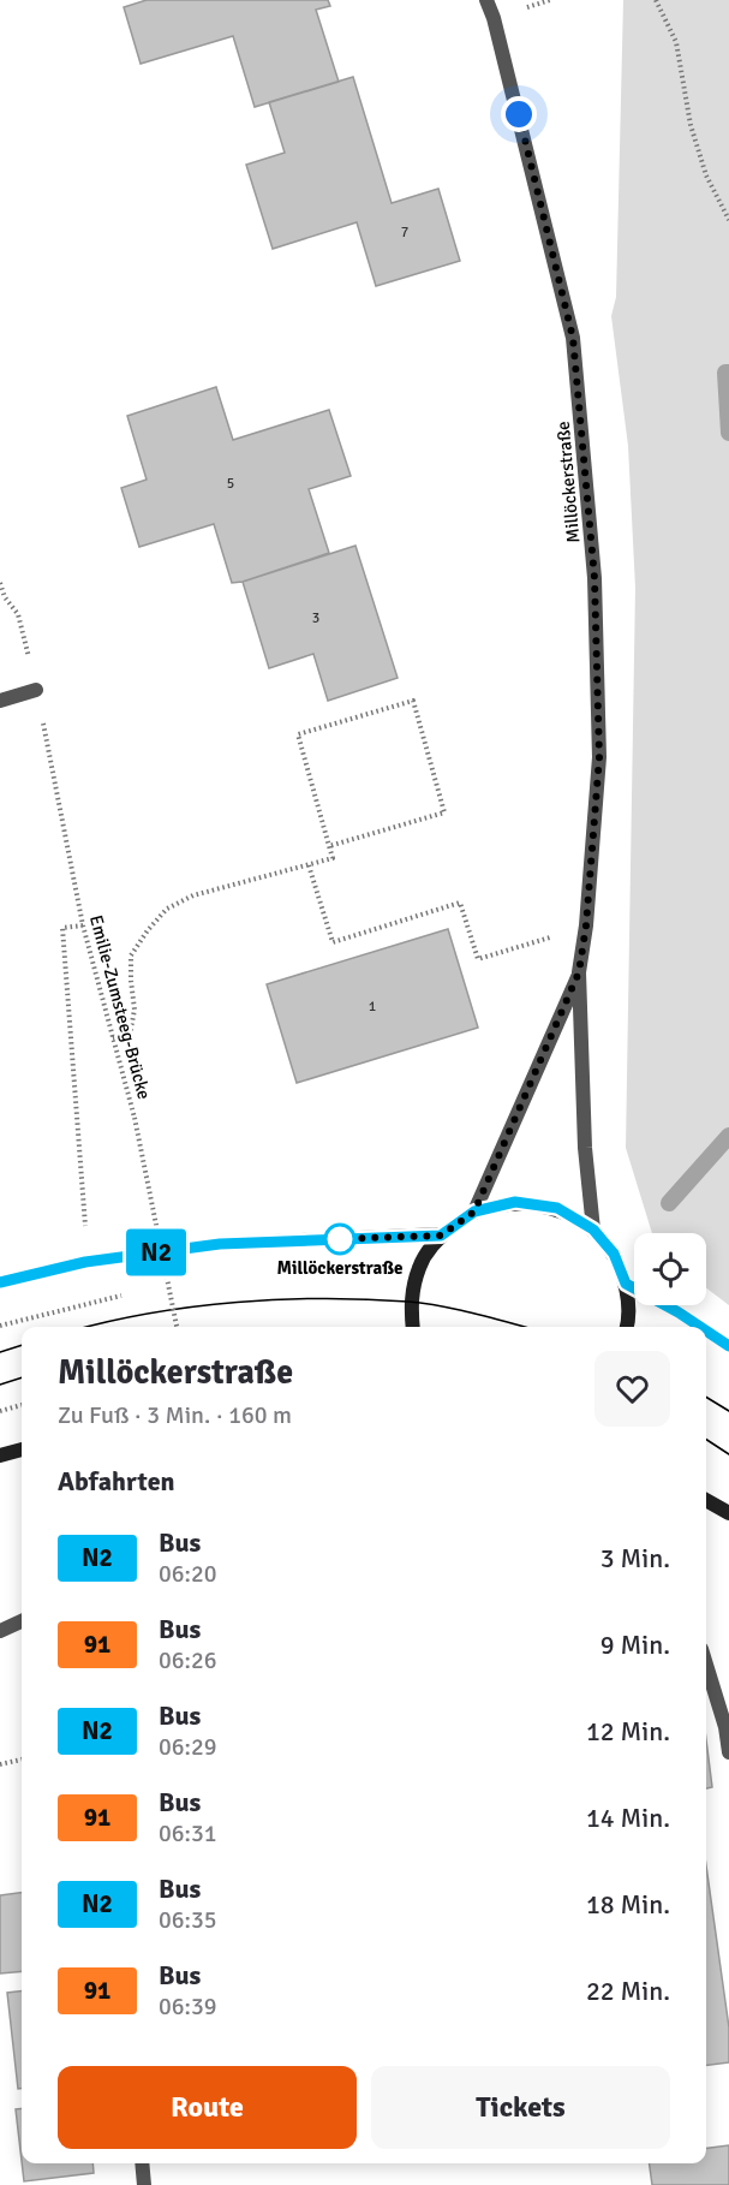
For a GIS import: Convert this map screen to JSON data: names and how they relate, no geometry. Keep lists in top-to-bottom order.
{
  "streets": {
    "street": ["Millöckerstraße"],
    "path": ["Emilie-Zumsteeg-Brücke"]
  },
  "places": ["Millöckerstraße"],
  "lines": ["bus line N2"],
  "house_numbers": [
    "7",
    "5",
    "3",
    "1"
  ],
  "page": {
    "on_map": "N2",
    "heading": [
      ["Millöckerstraße", "Zu Fuß · 3 Min. · 160 m"],
      "Abfahrten"
    ],
    "list": [
      {
        "mark": "N2",
        "name": "Bus",
        "note": "06:20",
        "value": "3 Min."
      },
      {
        "mark": "91",
        "name": "Bus",
        "note": "06:26",
        "value": "9 Min."
      },
      {
        "mark": "N2",
        "name": "Bus",
        "note": "06:29",
        "value": "12 Min."
      },
      {
        "mark": "91",
        "name": "Bus",
        "note": "06:31",
        "value": "14 Min."
      },
      {
        "mark": "N2",
        "name": "Bus",
        "note": "06:35",
        "value": "18 Min."
      },
      {
        "mark": "91",
        "name": "Bus",
        "note": "06:39",
        "value": "22 Min."
      }
    ],
    "buttons": ["Route", "Tickets"]
  }
}
